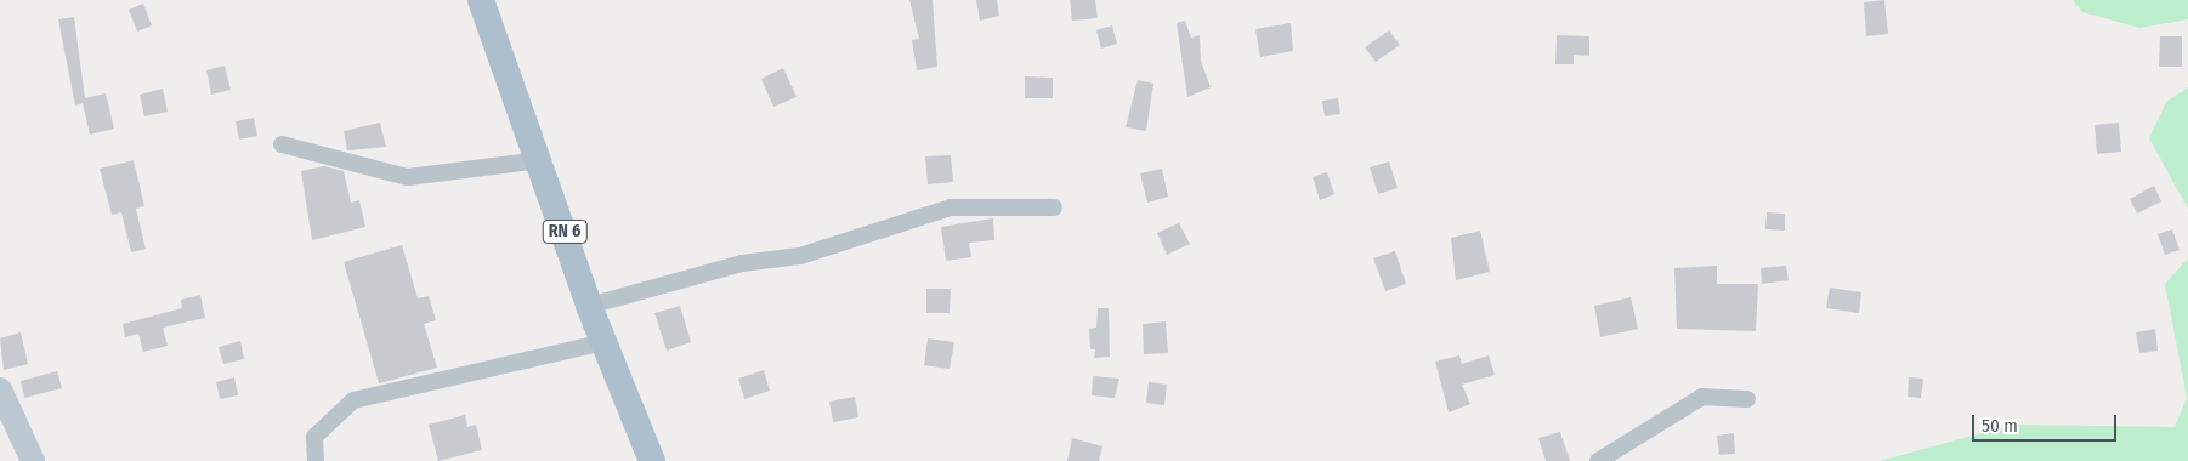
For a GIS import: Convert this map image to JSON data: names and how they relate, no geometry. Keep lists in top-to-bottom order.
{
  "streets": {
    "main road": ["RN 6"]
  },
  "scale_bar": "50 m"
}
